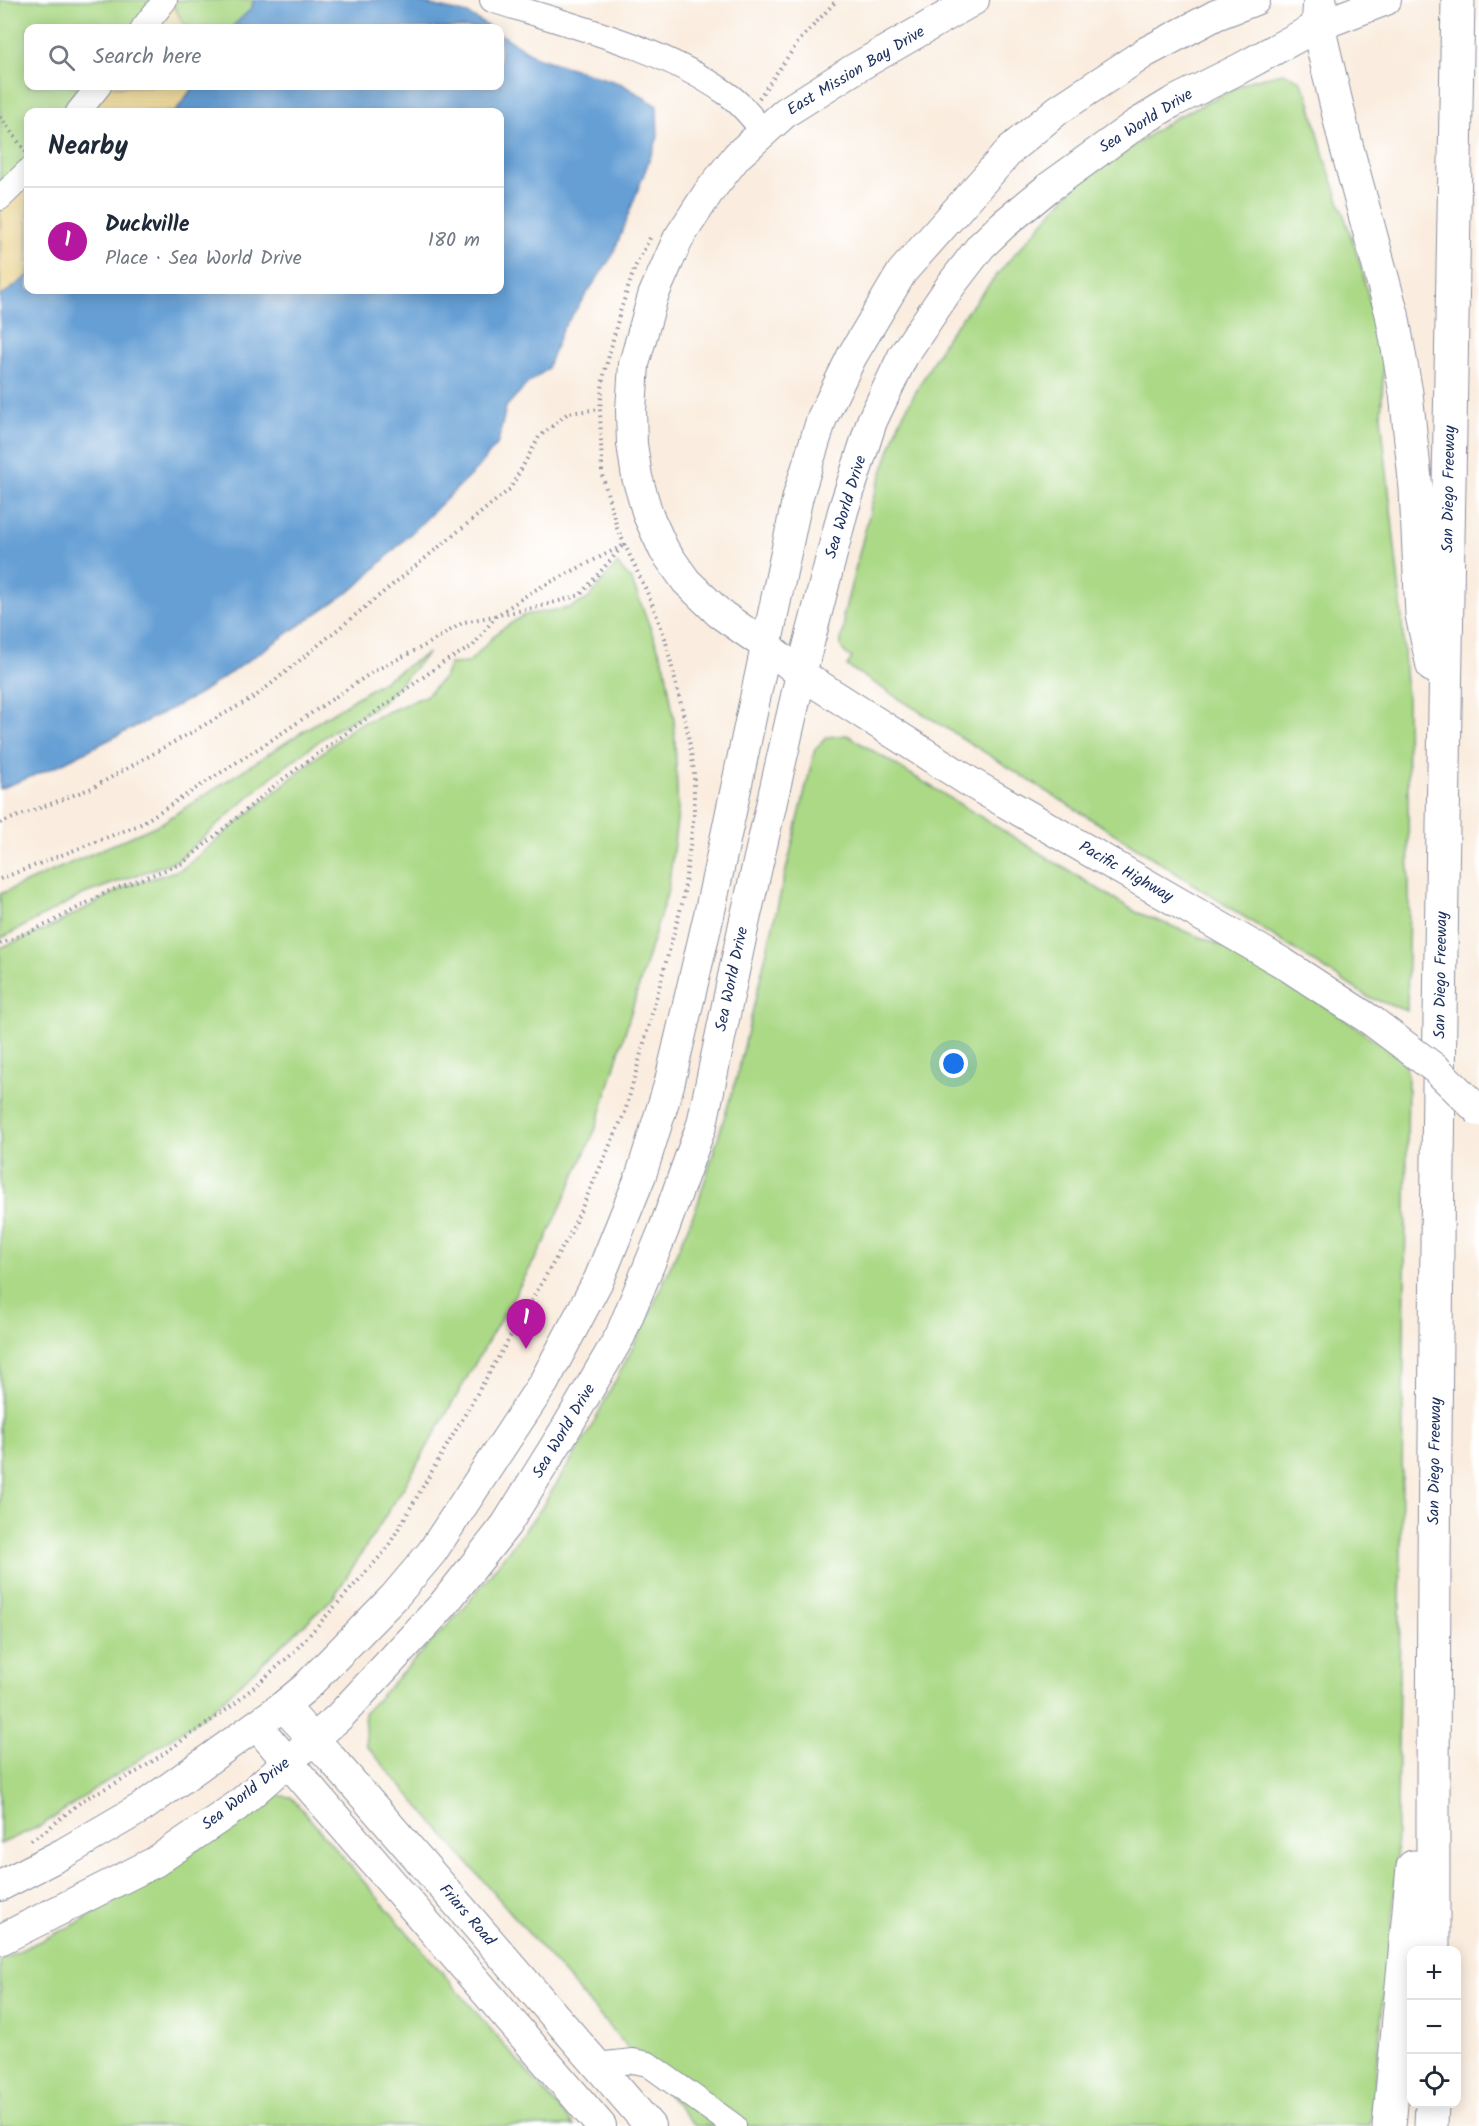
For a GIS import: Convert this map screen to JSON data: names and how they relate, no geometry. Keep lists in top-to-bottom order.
{
  "streets": {
    "highway": ["San Diego Freeway"],
    "main road": [
      "East Mission Bay Drive",
      "Sea World Drive",
      "Pacific Highway",
      "Friars Road"
    ]
  },
  "crossings": [
    ["East Mission Bay Drive", "Pacific Highway"],
    ["Sea World Drive", "Pacific Highway"],
    ["Sea World Drive", "Friars Road"]
  ],
  "page": {
    "search": "Search here",
    "heading": "Nearby",
    "list": [
      {
        "mark": "1",
        "name": "Duckville",
        "note": "Place · Sea World Drive",
        "value": "180 m"
      }
    ],
    "pins": "1",
    "map_buttons": ["+", "−"]
  }
}
